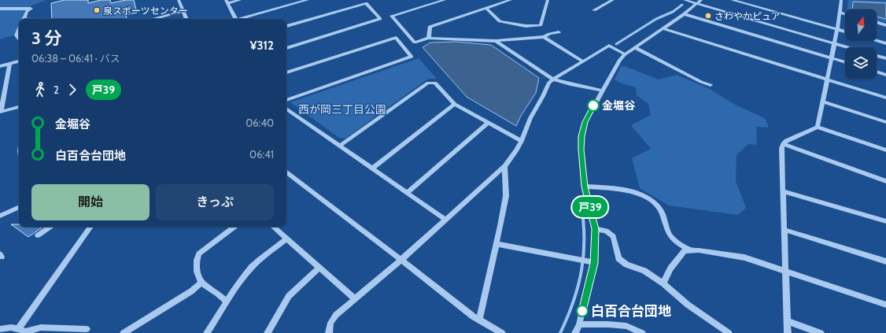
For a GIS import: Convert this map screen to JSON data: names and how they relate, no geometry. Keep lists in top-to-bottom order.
{
  "parks": ["西が岡三丁目公園"],
  "places": [
    "泉スポーツセンター",
    "さわやかピュア",
    "金堀谷",
    "白百合台団地"
  ],
  "lines": ["bus line 戸39"],
  "north": "top",
  "page": {
    "on_map": "戸39",
    "heading": ["3 分", "06:38 – 06:41 · バス", "¥312"],
    "legs": ["2", "戸39"],
    "list": [
      {
        "name": "金堀谷",
        "value": "06:40"
      },
      {
        "name": "白百合台団地",
        "value": "06:41"
      }
    ],
    "buttons": ["開始", "きっぷ"]
  }
}
